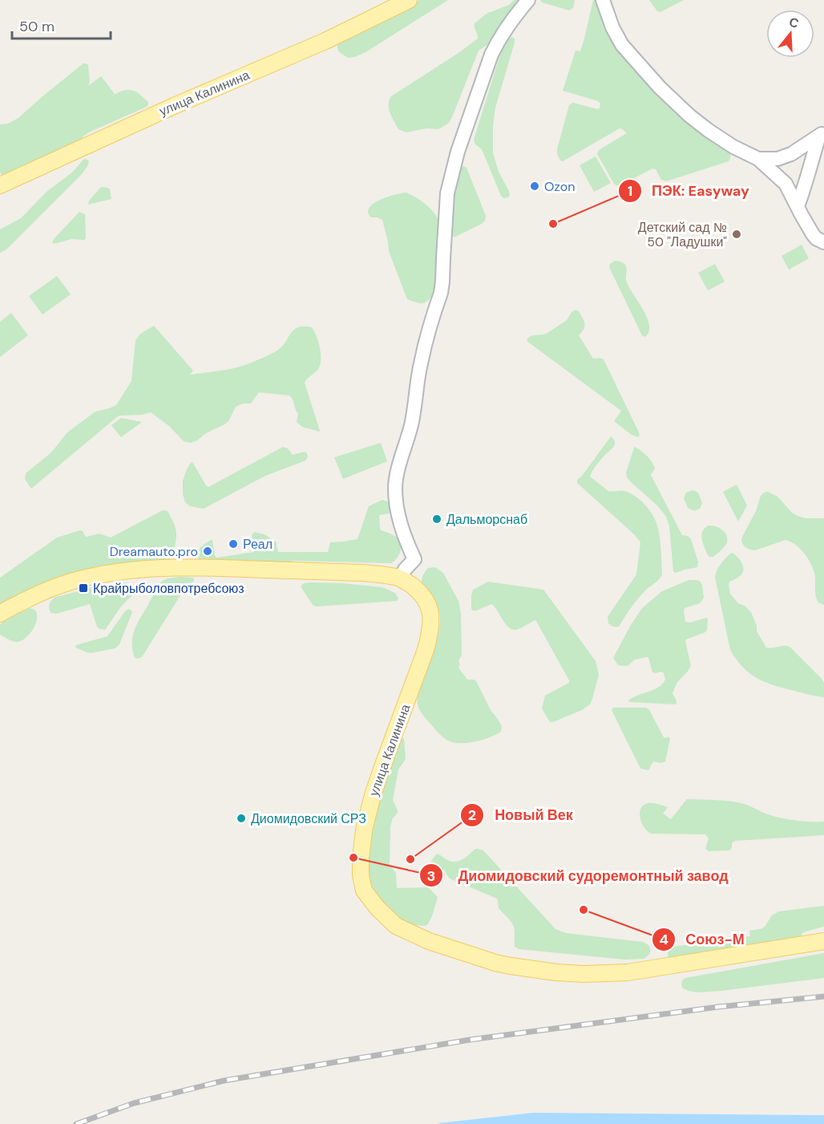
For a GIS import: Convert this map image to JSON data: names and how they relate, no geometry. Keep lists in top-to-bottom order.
{
  "streets": {
    "main road": ["улица Калинина"]
  },
  "places": {
    "other": [
      "Ozon",
      "ПЭК: Easyway",
      "Детский сад № 50 \"Ладушки\"",
      "Дальморснаб",
      "Реал",
      "Dreamauto.pro",
      "Диомидовский СРЗ",
      "Диомидовский судоремонтный завод",
      "Новый Век",
      "Союз-М"
    ],
    "transit": ["Крайрыболовпотребсоюз"]
  },
  "scale_bar": "50 m",
  "north": "top"
}
